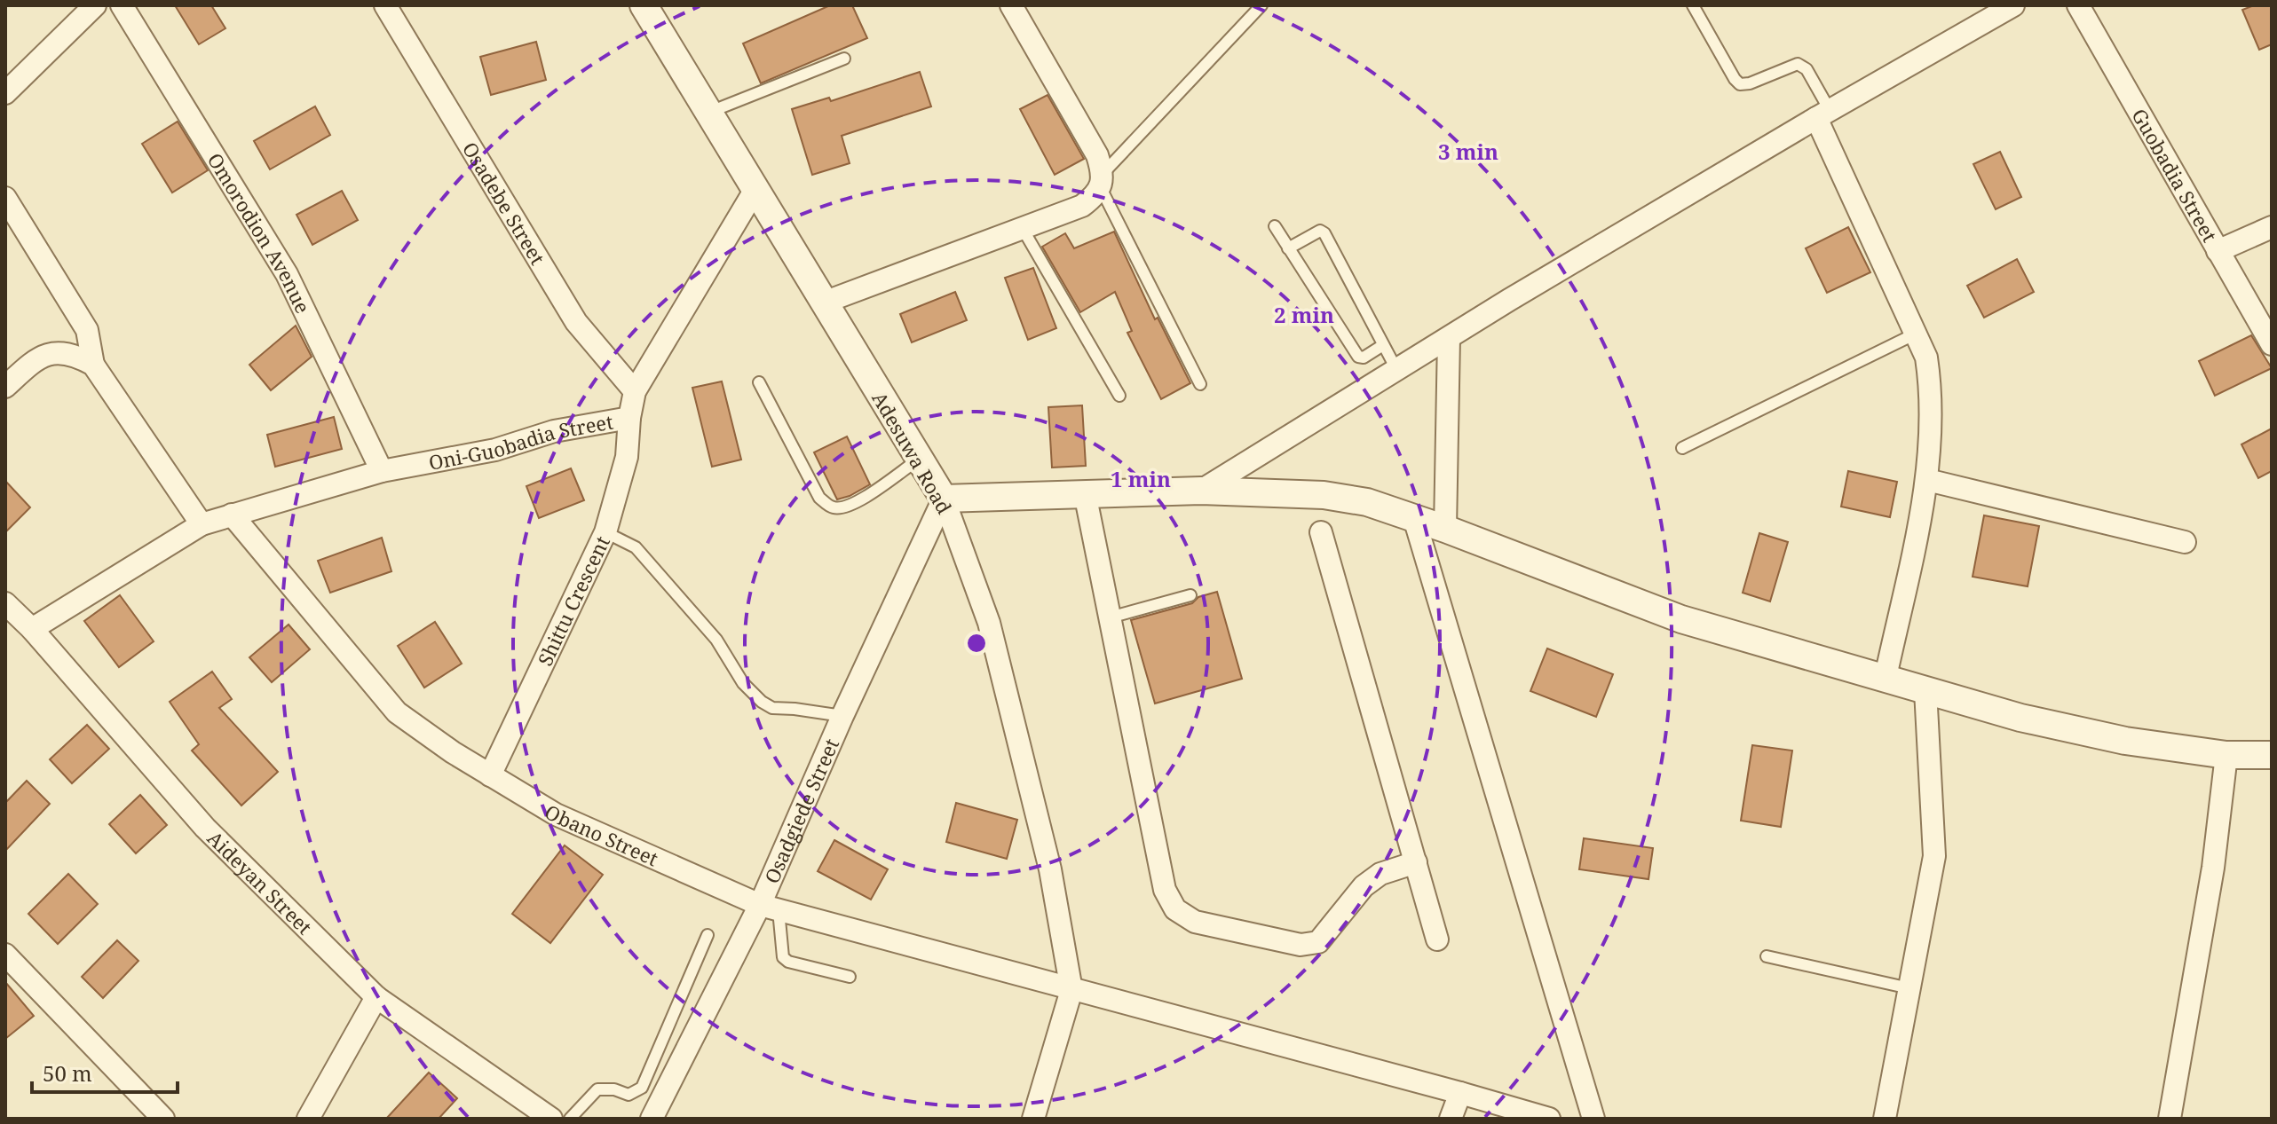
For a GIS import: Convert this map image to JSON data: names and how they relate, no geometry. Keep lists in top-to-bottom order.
{
  "streets": {
    "street": [
      "Guobadia Street",
      "Osadebe Street",
      "Omorodion Avenue",
      "Oni-Guobadia Street",
      "Adesuwa Road",
      "Shittu Crescent",
      "Osadgiede Street",
      "Obano Street",
      "Aideyan Street"
    ]
  },
  "crossings": [
    ["Osadebe Street", "Oni-Guobadia Street"],
    ["Omorodion Avenue", "Oni-Guobadia Street"],
    ["Oni-Guobadia Street", "Adesuwa Road"],
    ["Oni-Guobadia Street", "Shittu Crescent"],
    ["Oni-Guobadia Street", "Obano Street"],
    ["Oni-Guobadia Street", "Aideyan Street"],
    ["Adesuwa Road", "Osadgiede Street"],
    ["Adesuwa Road", "Obano Street"],
    ["Shittu Crescent", "Obano Street"],
    ["Osadgiede Street", "Obano Street"]
  ],
  "scale_bar": "50 m",
  "rings": ["3 min", "2 min", "1 min"]
}
